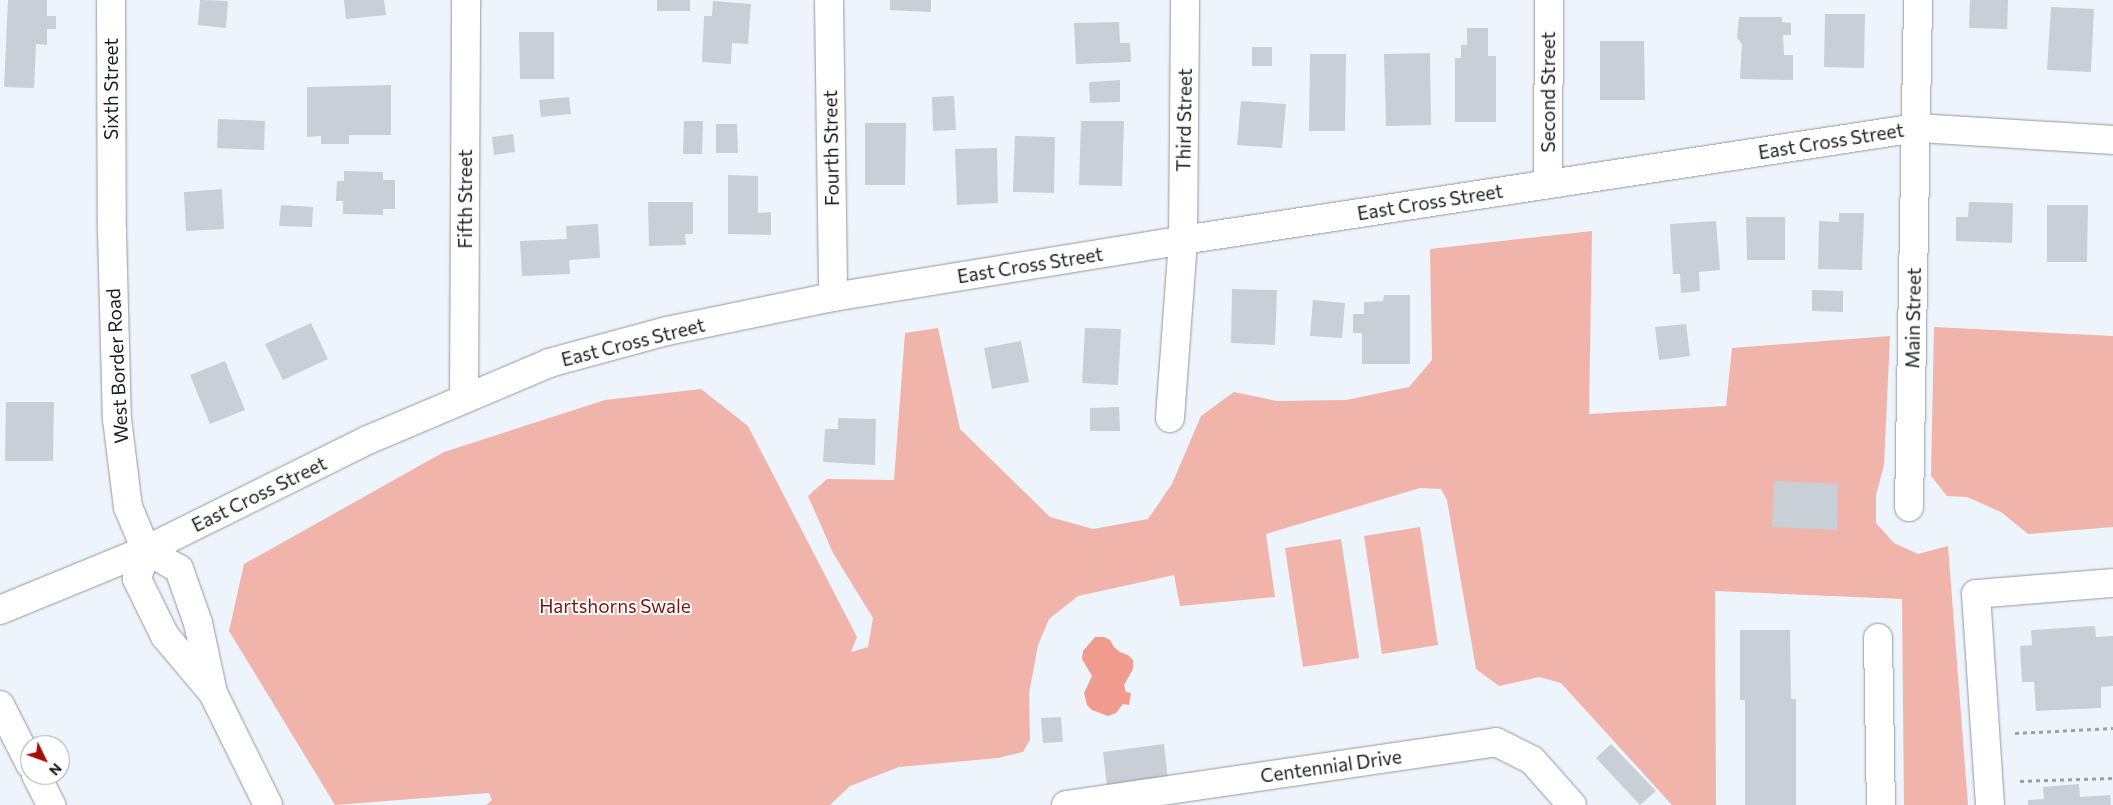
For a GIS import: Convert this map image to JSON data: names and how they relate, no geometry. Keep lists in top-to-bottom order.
{
  "streets": {
    "street": [
      "Sixth Street",
      "Second Street",
      "Third Street",
      "East Cross Street",
      "Fourth Street",
      "Fifth Street",
      "Main Street",
      "West Border Road",
      "Centennial Drive"
    ]
  },
  "crossings": [
    ["Sixth Street", "West Border Road"],
    ["Second Street", "East Cross Street"],
    ["Third Street", "East Cross Street"],
    ["East Cross Street", "Fourth Street"],
    ["East Cross Street", "Fifth Street"],
    ["East Cross Street", "Main Street"],
    ["East Cross Street", "West Border Road"]
  ],
  "parks": ["Hartshorns Swale"],
  "north": "bottom right"
}
